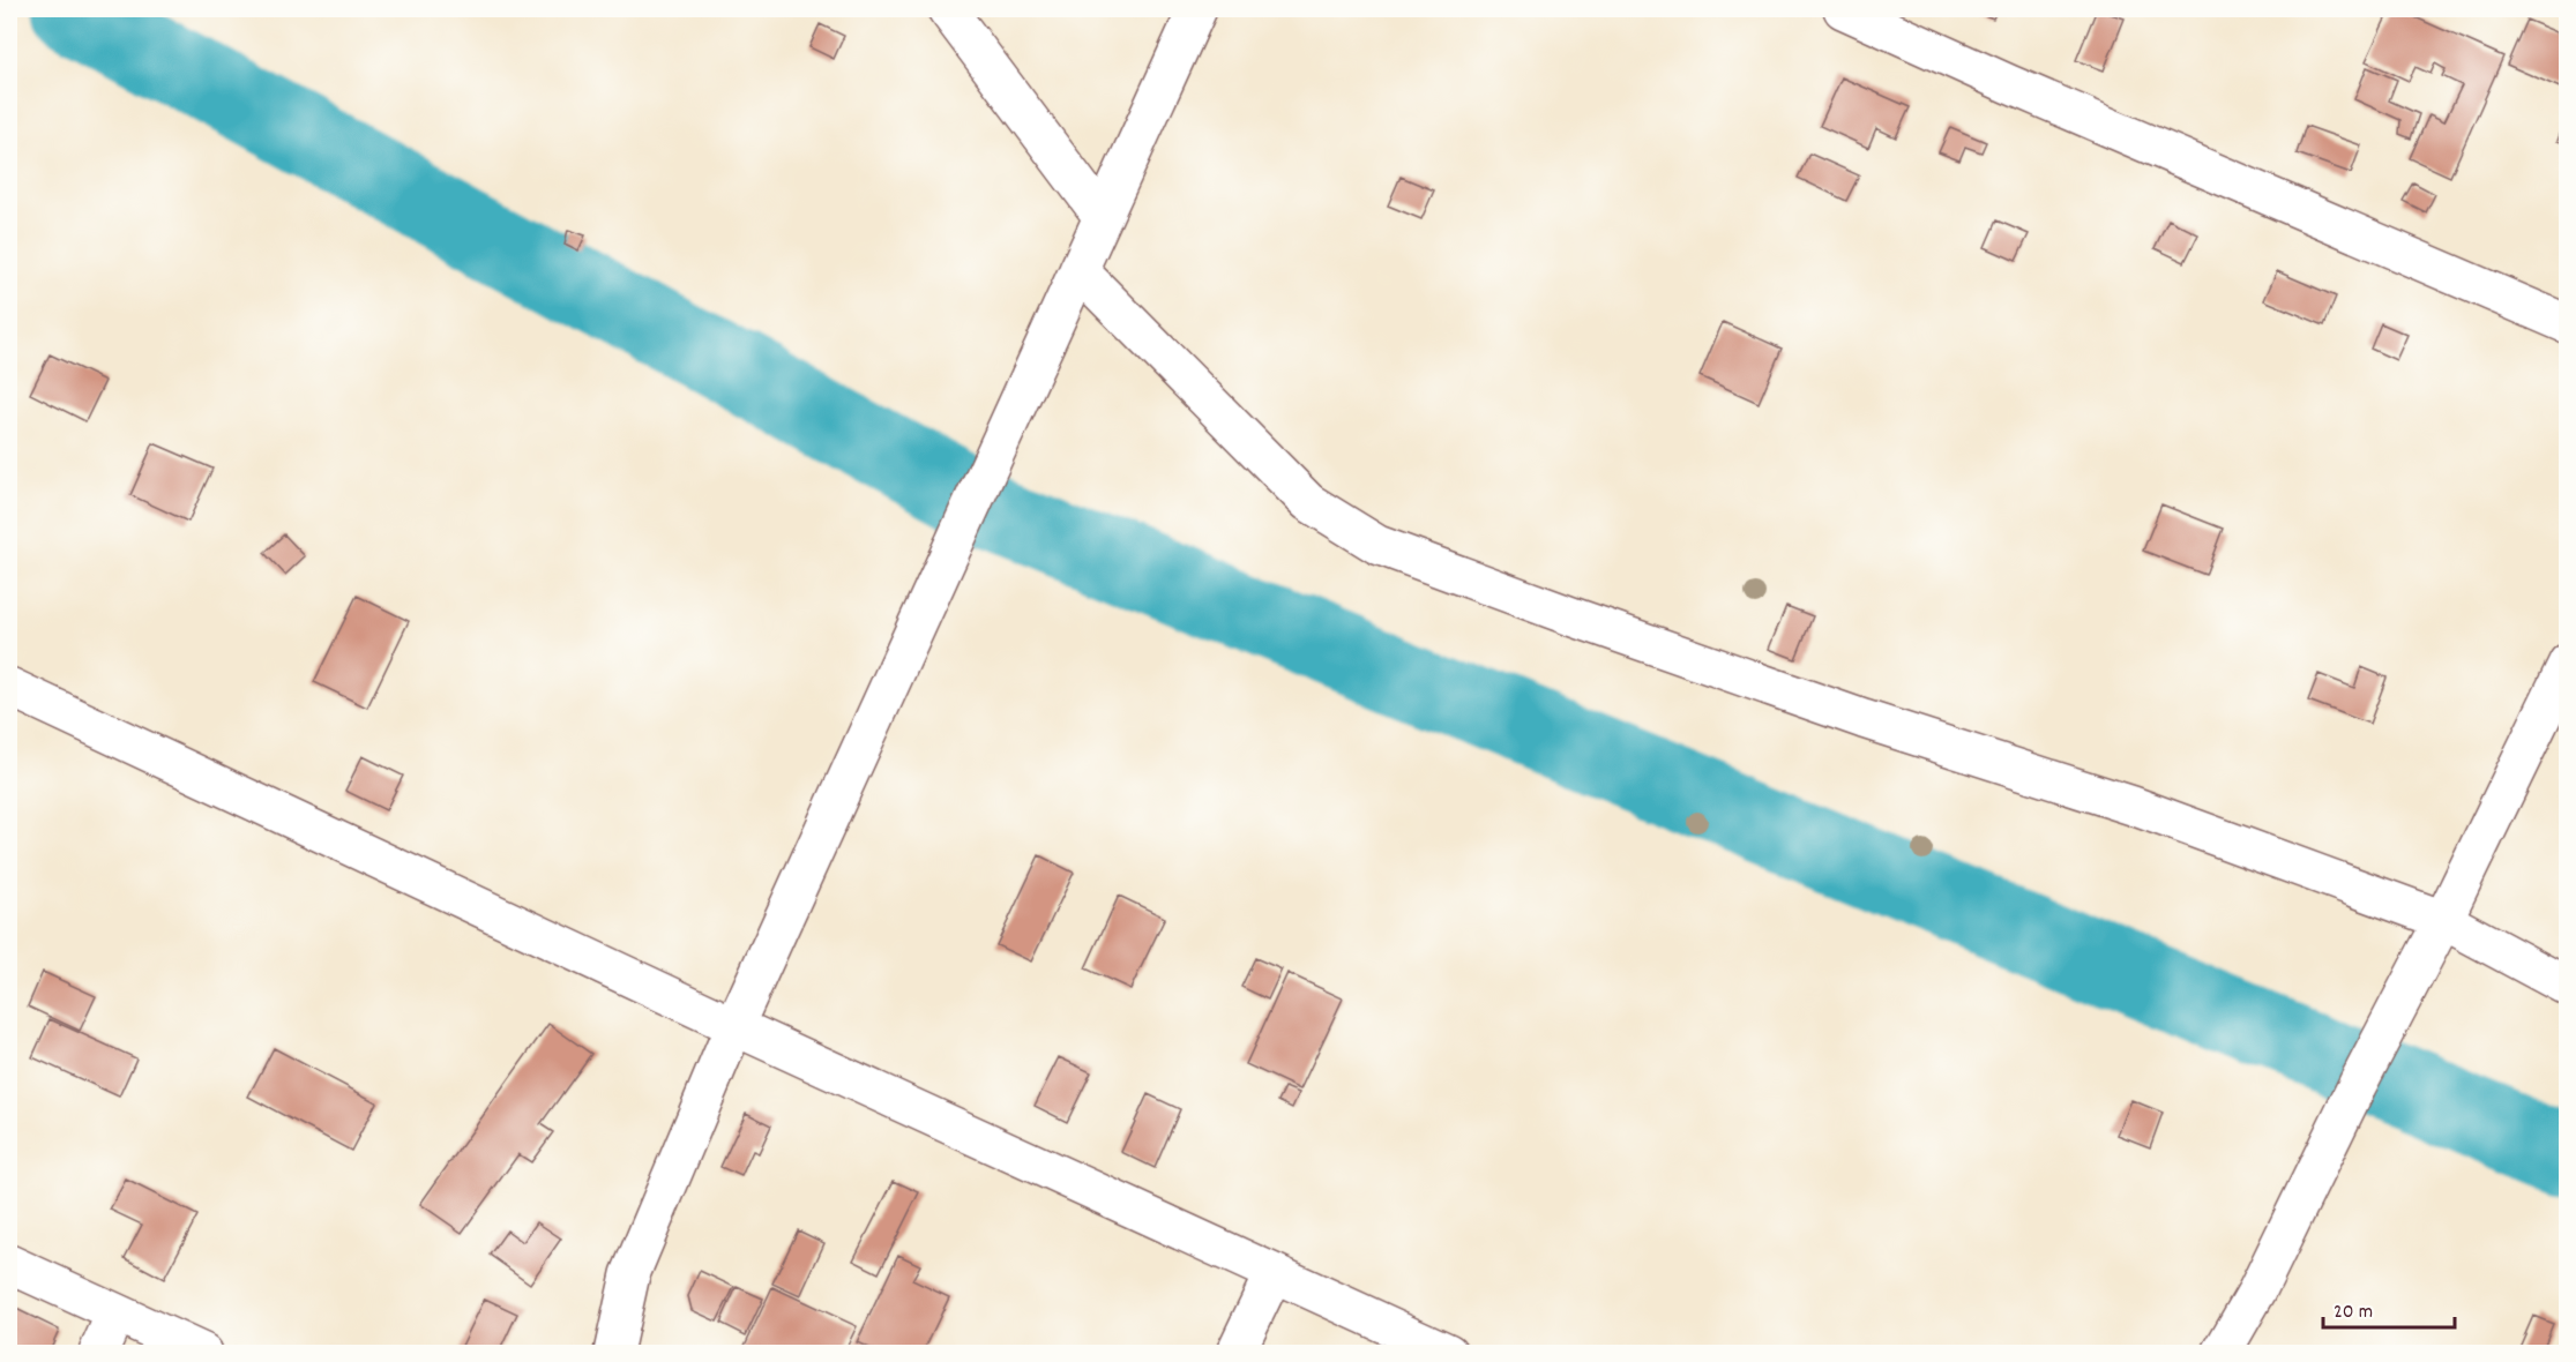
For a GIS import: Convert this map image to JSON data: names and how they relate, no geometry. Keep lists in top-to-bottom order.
{
  "scale_bar": "20 m"
}
